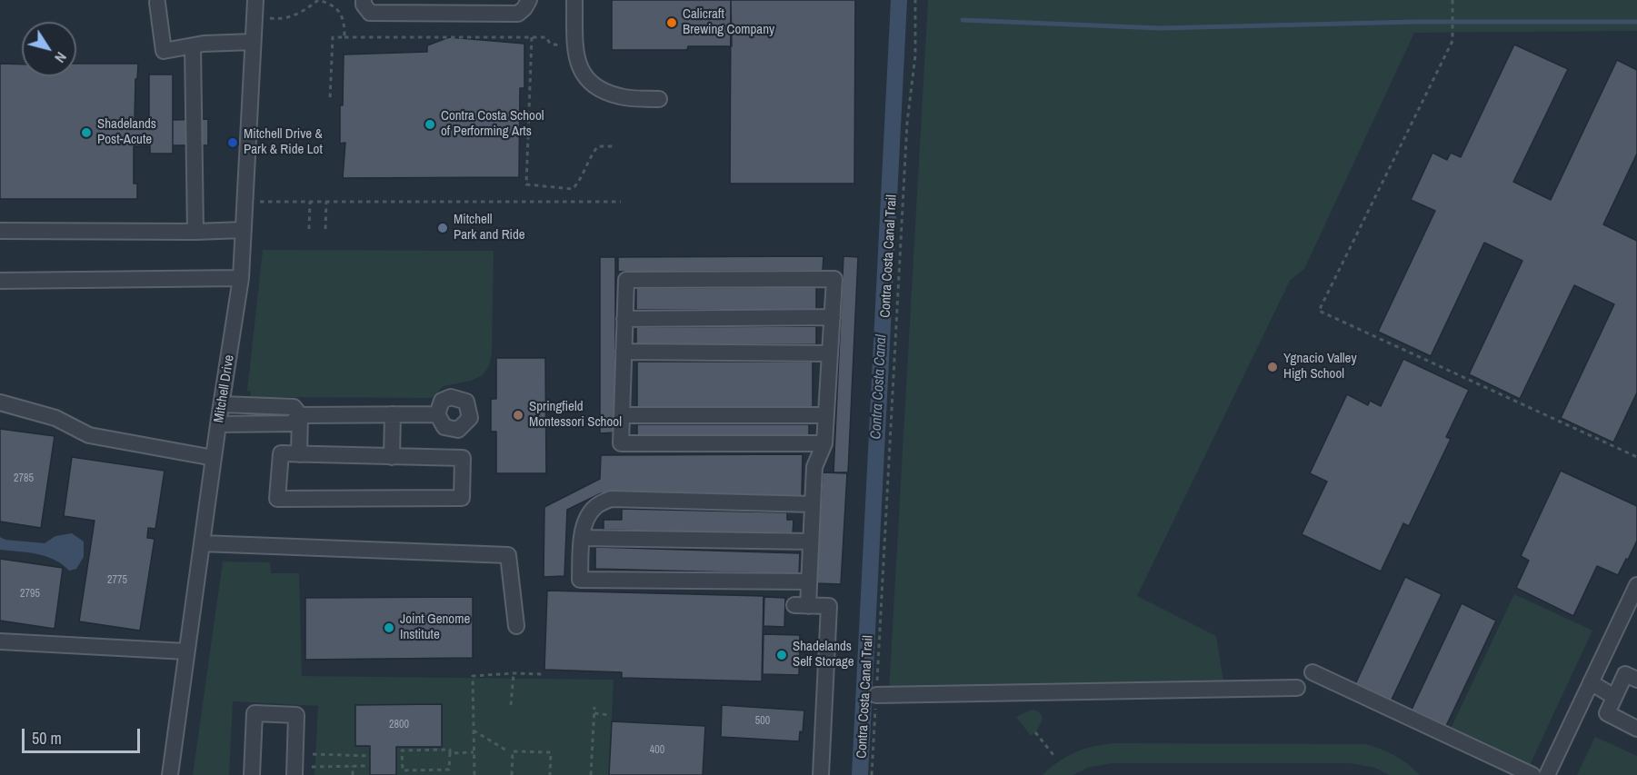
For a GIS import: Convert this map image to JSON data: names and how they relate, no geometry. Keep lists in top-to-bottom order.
{
  "streets": {
    "street": ["Mitchell Drive"],
    "path": ["Contra Costa Canal Trail"]
  },
  "water": ["Contra Costa Canal"],
  "places": [
    "Calicraft Brewing Company",
    "Contra Costa School of Performing Arts",
    "Shadelands Post-Acute",
    "Mitchell Drive & Park & Ride Lot",
    "Mitchell Park and Ride",
    "Ygnacio Valley High School",
    "Springfield Montessori School",
    "Joint Genome Institute",
    "Shadelands Self Storage"
  ],
  "house_numbers": [
    "2785",
    "2775",
    "2795",
    "500",
    "2800",
    "400"
  ],
  "scale_bar": "50 m",
  "north": "bottom right"
}
